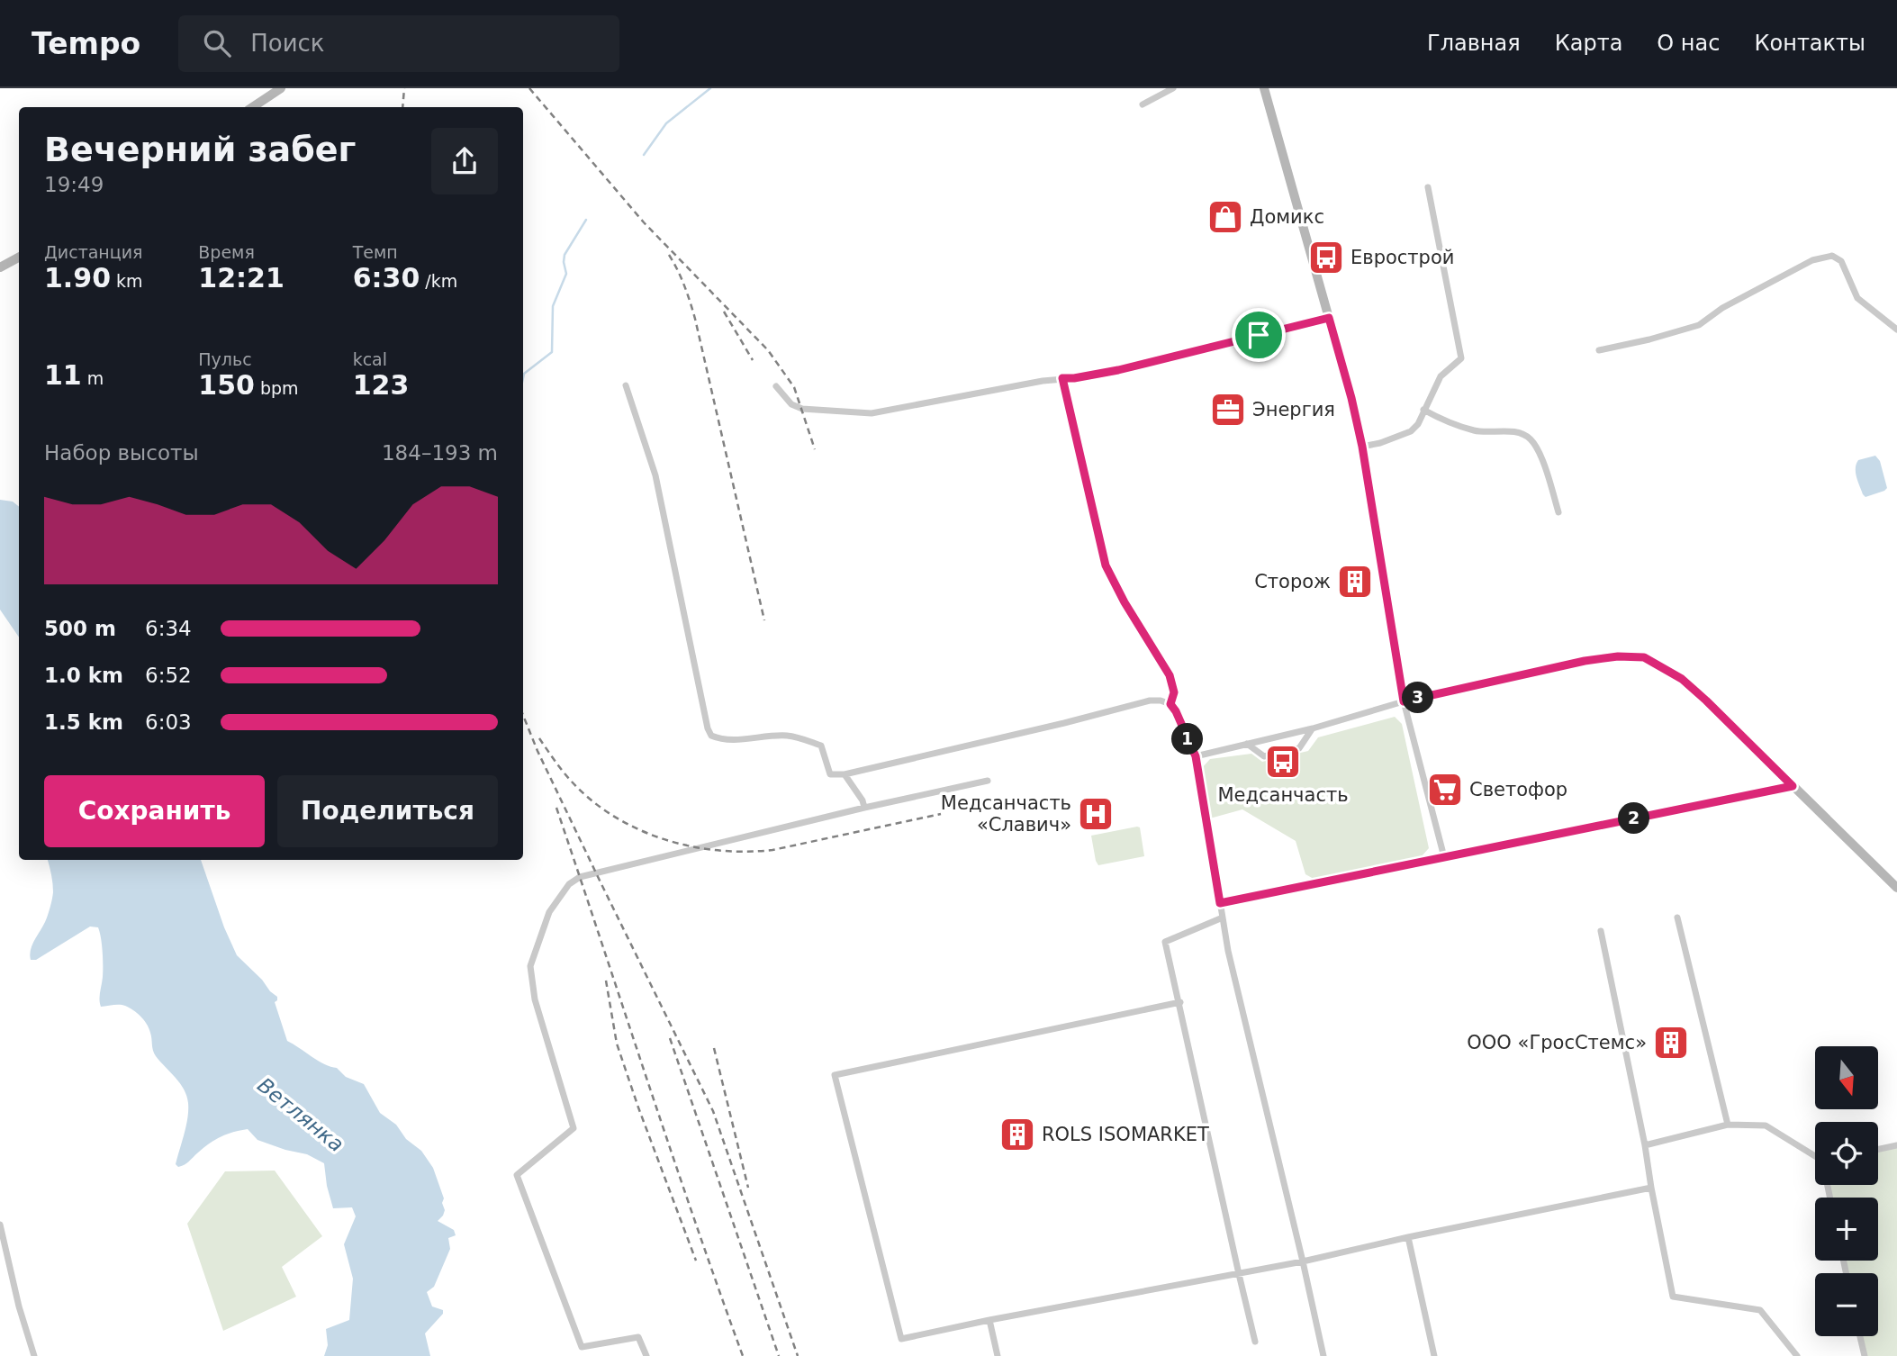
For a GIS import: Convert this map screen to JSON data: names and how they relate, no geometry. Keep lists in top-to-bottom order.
{
  "water": ["Ветлянка"],
  "places": {
    "shop": ["Домикс"],
    "bus stop": ["Еврострой", "Медсанчасть"],
    "office": ["Энергия"],
    "building": ["Сторож", "ООО «ГросСтемс»", "ROLS ISOMARKET"],
    "supermarket": ["Светофор"],
    "hospital": ["Медсанчасть «Славич»"]
  },
  "north": "bottom",
  "page": {
    "header": "Tempo",
    "search": "Поиск",
    "nav": [
      "Главная",
      "Карта",
      "О нас",
      "Контакты"
    ],
    "heading": ["Вечерний забег", "19:49"],
    "stats": [
      ["Дистанция", "1.90 km"],
      ["Время", "12:21"],
      ["Темп", "6:30 /km"],
      ["11 m"],
      ["Пульс", "150 bpm"],
      ["kcal", "123"]
    ],
    "chart": ["Набор высоты", "184–193 m"],
    "list": [
      {
        "name": "500 m",
        "note": "6:34"
      },
      {
        "name": "1.0 km",
        "note": "6:52"
      },
      {
        "name": "1.5 km",
        "note": "6:03"
      }
    ],
    "pins": ["3", "1", "2"],
    "buttons": ["Сохранить", "Поделиться"],
    "map_buttons": ["+", "−"]
  }
}
